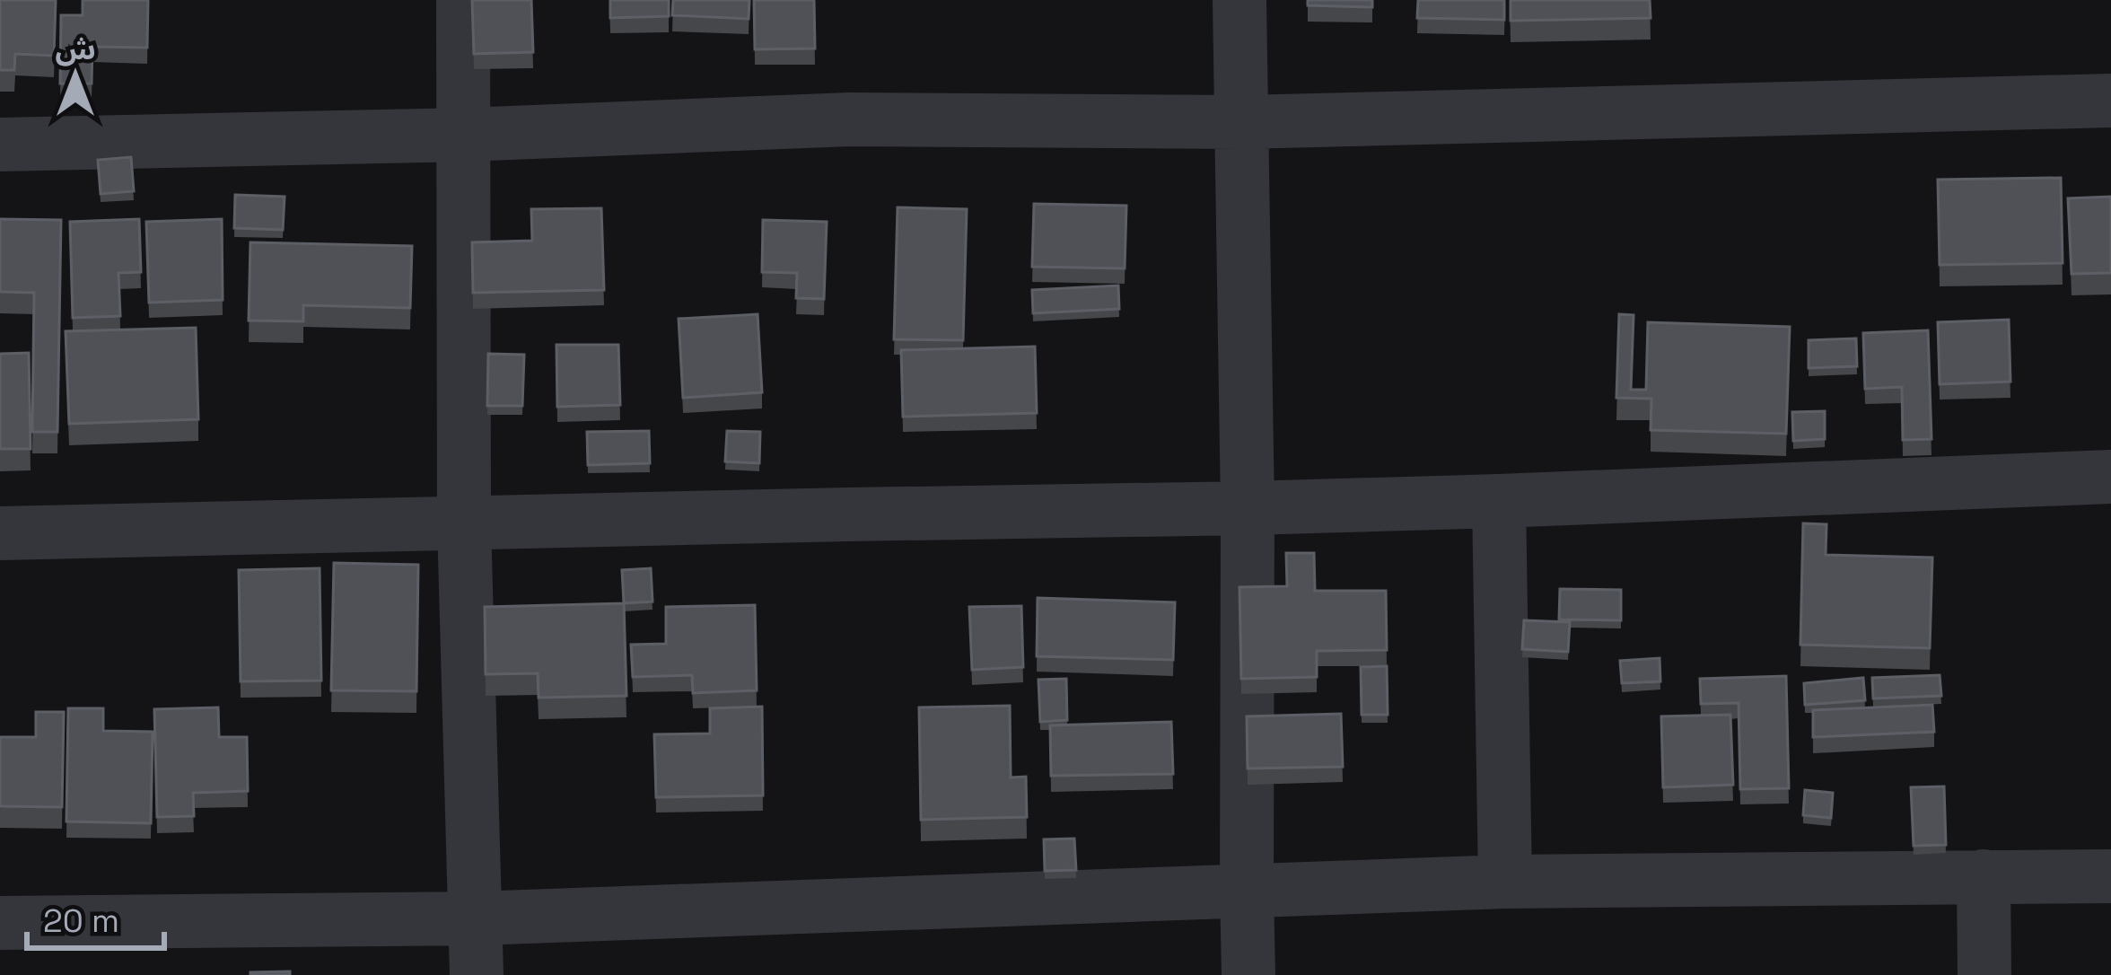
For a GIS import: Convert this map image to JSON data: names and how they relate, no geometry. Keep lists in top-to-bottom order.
{
  "scale_bar": "20 m",
  "north": "top"
}
